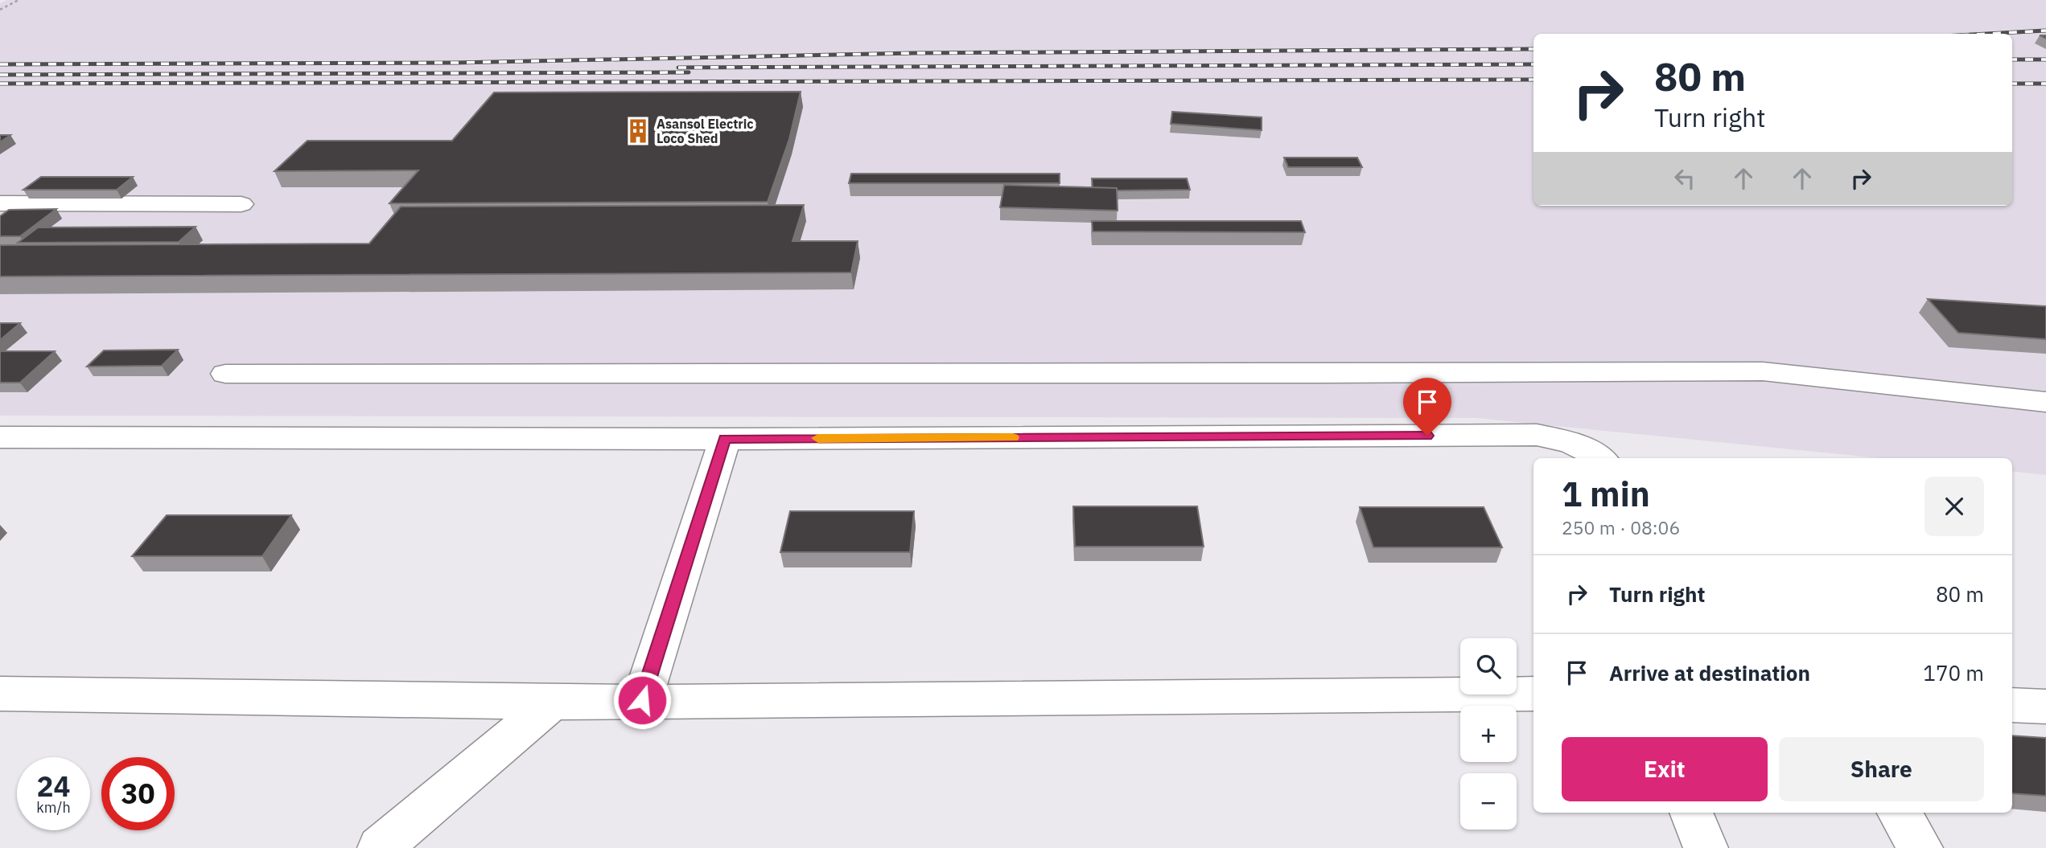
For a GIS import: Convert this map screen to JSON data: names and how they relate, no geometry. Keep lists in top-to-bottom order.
{
  "places": {
    "building": ["Asansol Electric Loco Shed"]
  },
  "page": {
    "turn": ["80 m", "Turn right"],
    "heading": ["1 min", "250 m · 08:06"],
    "list": [
      {
        "name": "Turn right",
        "value": "80 m"
      },
      {
        "name": "Arrive at destination",
        "value": "170 m"
      }
    ],
    "map_buttons": ["+", "−"],
    "buttons": ["Exit", "Share"],
    "speed": "24 km/h",
    "limit": "30"
  }
}
